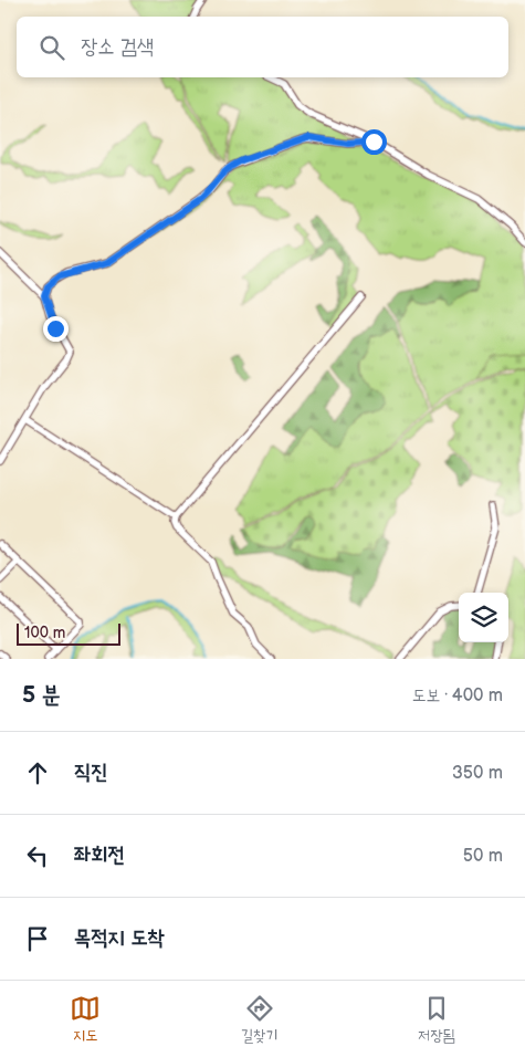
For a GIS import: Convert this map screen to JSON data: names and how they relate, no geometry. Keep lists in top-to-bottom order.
{
  "scale_bar": "100 m",
  "page": {
    "search": "장소 검색",
    "scale": "100 m",
    "heading": ["5 분", "도보 · 400 m"],
    "list": [
      ["직진", "350 m"],
      ["좌회전", "50 m"],
      "목적지 도착"
    ],
    "nav": ["지도", "길찾기", "저장됨"]
  }
}
